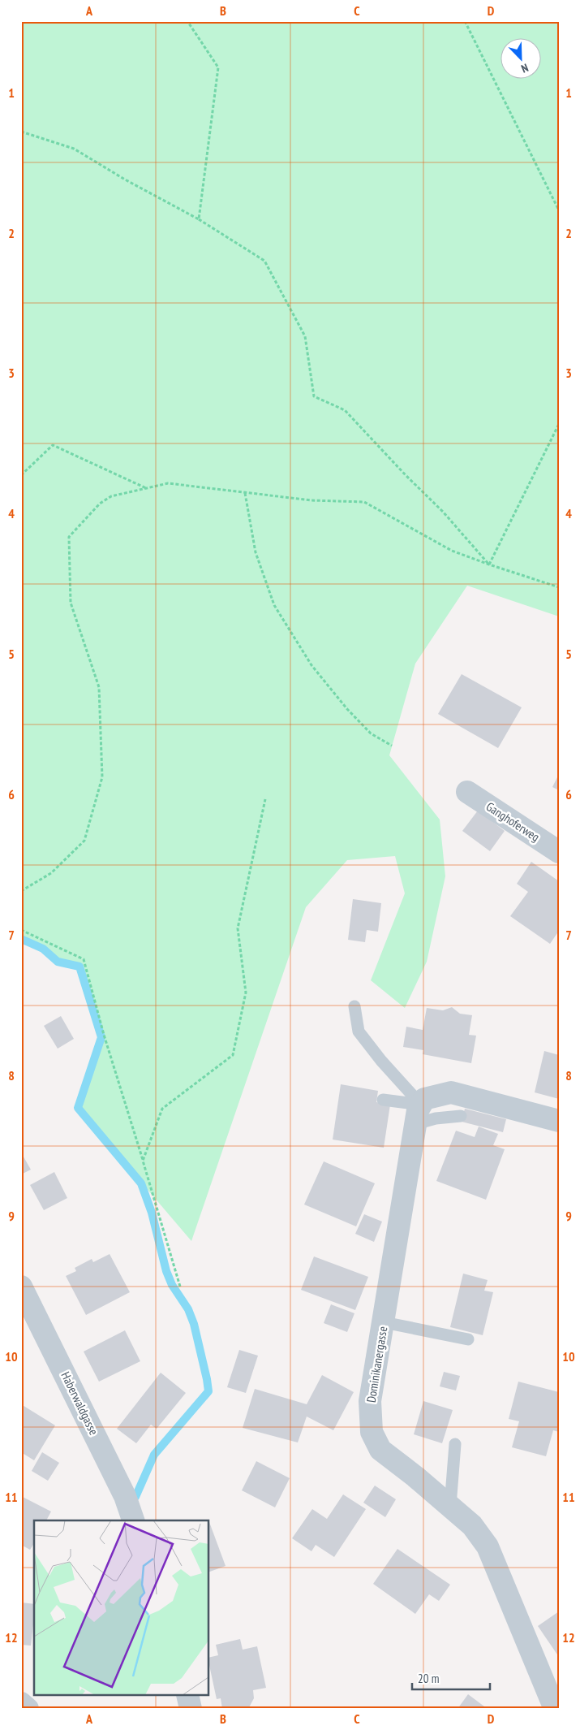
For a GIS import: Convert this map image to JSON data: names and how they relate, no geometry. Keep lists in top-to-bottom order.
{
  "streets": {
    "street": ["Ganghoferweg", "Dominikanergasse", "Haberwaldgasse"]
  },
  "scale_bar": "20 m",
  "north": "bottom right",
  "grid": {
    "columns": [
      "A",
      "B",
      "C",
      "D"
    ],
    "rows": [
      "1",
      "2",
      "3",
      "4",
      "5",
      "6",
      "7",
      "8",
      "9",
      "10",
      "11",
      "12"
    ]
  }
}
